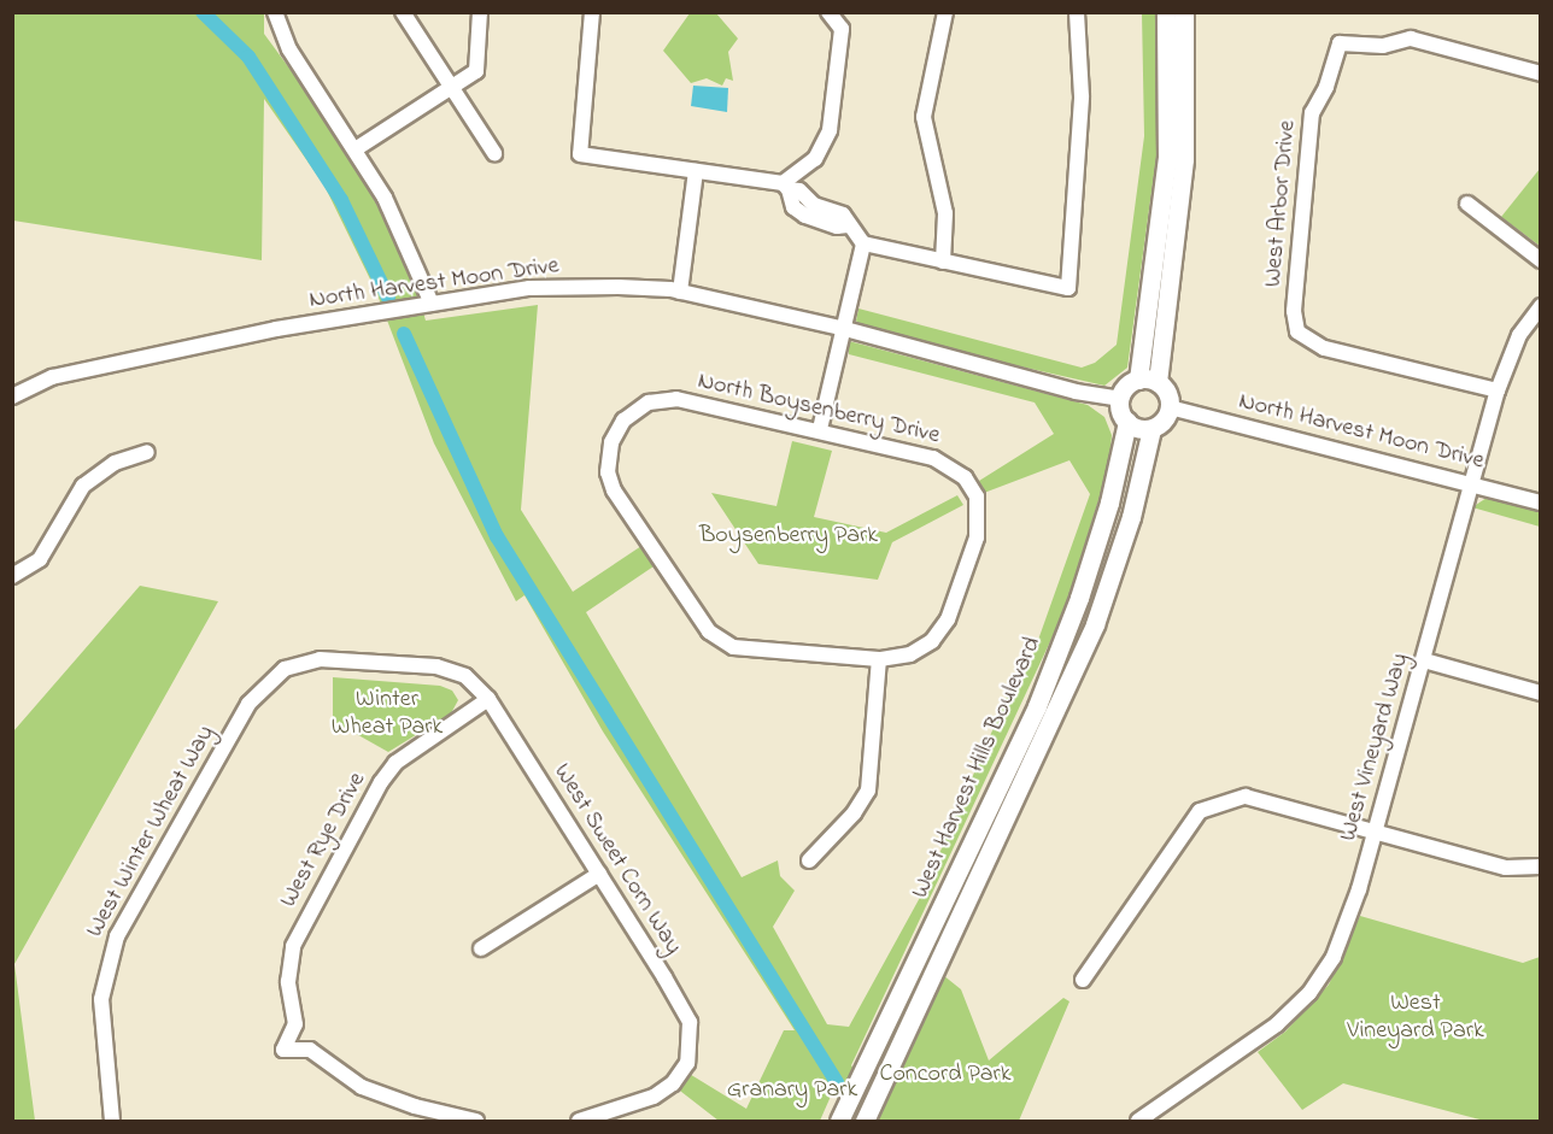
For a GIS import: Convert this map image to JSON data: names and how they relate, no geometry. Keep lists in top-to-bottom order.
{
  "streets": {
    "street": [
      "West Arbor Drive",
      "North Harvest Moon Drive",
      "North Boysenberry Drive",
      "West Vineyard Way",
      "West Harvest Hills Boulevard",
      "West Winter Wheat Way",
      "West Rye Drive",
      "West Sweet Corn Way"
    ]
  },
  "crossings": [
    ["West Arbor Drive", "West Vineyard Way"],
    ["North Harvest Moon Drive", "West Vineyard Way"],
    ["North Harvest Moon Drive", "West Harvest Hills Boulevard"],
    ["West Winter Wheat Way", "West Sweet Corn Way"],
    ["West Rye Drive", "West Sweet Corn Way"]
  ],
  "parks": [
    "Boysenberry Park",
    "Winter Wheat Park",
    "West Vineyard Park",
    "Concord Park",
    "Granary Park"
  ]
}
